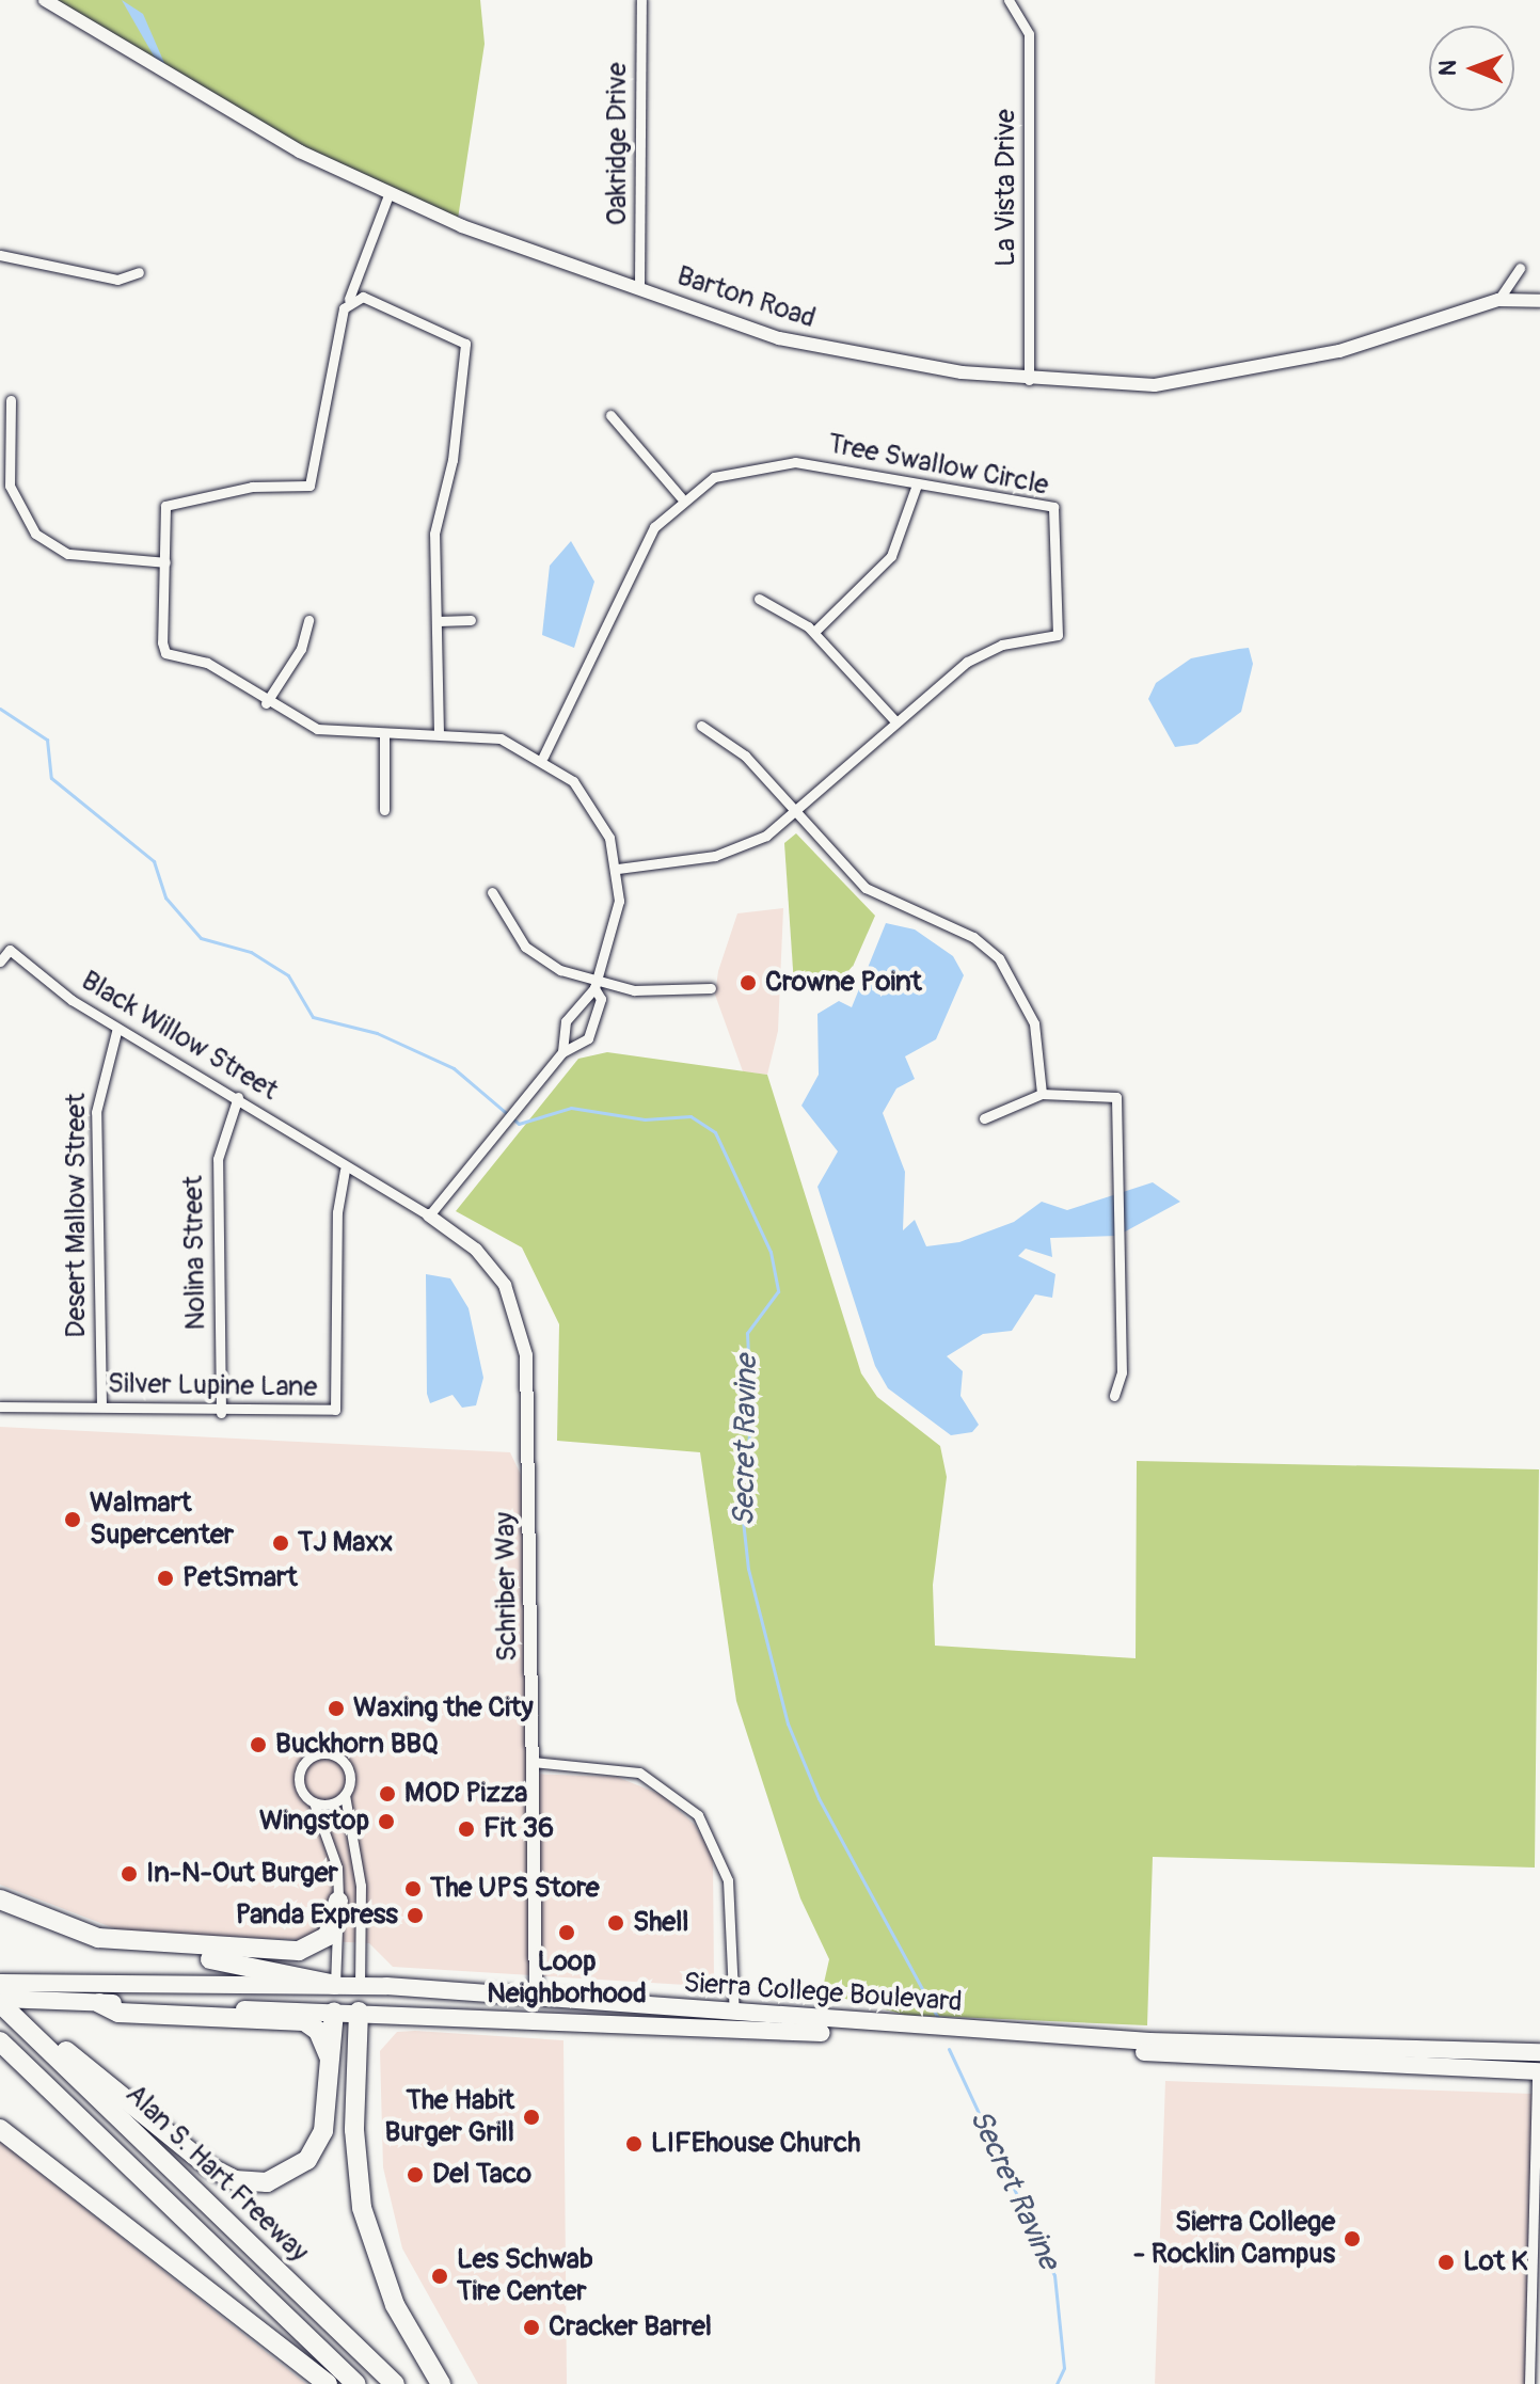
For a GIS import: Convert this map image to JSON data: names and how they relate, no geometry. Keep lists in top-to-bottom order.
{
  "streets": {
    "highway": ["Alan S. Hart Freeway"],
    "main road": ["Sierra College Boulevard"],
    "street": [
      "Oakridge Drive",
      "La Vista Drive",
      "Barton Road",
      "Tree Swallow Circle",
      "Black Willow Street",
      "Desert Mallow Street",
      "Nolina Street",
      "Silver Lupine Lane",
      "Schriber Way"
    ]
  },
  "crossings": [
    ["Oakridge Drive", "Barton Road"],
    ["La Vista Drive", "Barton Road"],
    ["Black Willow Street", "Desert Mallow Street"],
    ["Black Willow Street", "Nolina Street"],
    ["Black Willow Street", "Silver Lupine Lane"],
    ["Black Willow Street", "Schriber Way"],
    ["Desert Mallow Street", "Silver Lupine Lane"],
    ["Nolina Street", "Silver Lupine Lane"],
    ["Schriber Way", "Sierra College Boulevard"],
    ["Sierra College Boulevard", "Alan S. Hart Freeway"]
  ],
  "water": ["Secret Ravine"],
  "places": [
    "Crowne Point",
    "Walmart Supercenter",
    "TJ Maxx",
    "PetSmart",
    "Waxing the City",
    "Buckhorn BBQ",
    "MOD Pizza",
    "Wingstop",
    "Fit 36",
    "In-N-Out Burger",
    "The UPS Store",
    "Panda Express",
    "Shell",
    "Loop Neighborhood",
    "The Habit Burger Grill",
    "LIFEhouse Church",
    "Del Taco",
    "Sierra College - Rocklin Campus",
    "Lot K",
    "Les Schwab Tire Center",
    "Cracker Barrel"
  ],
  "north": "left"
}
